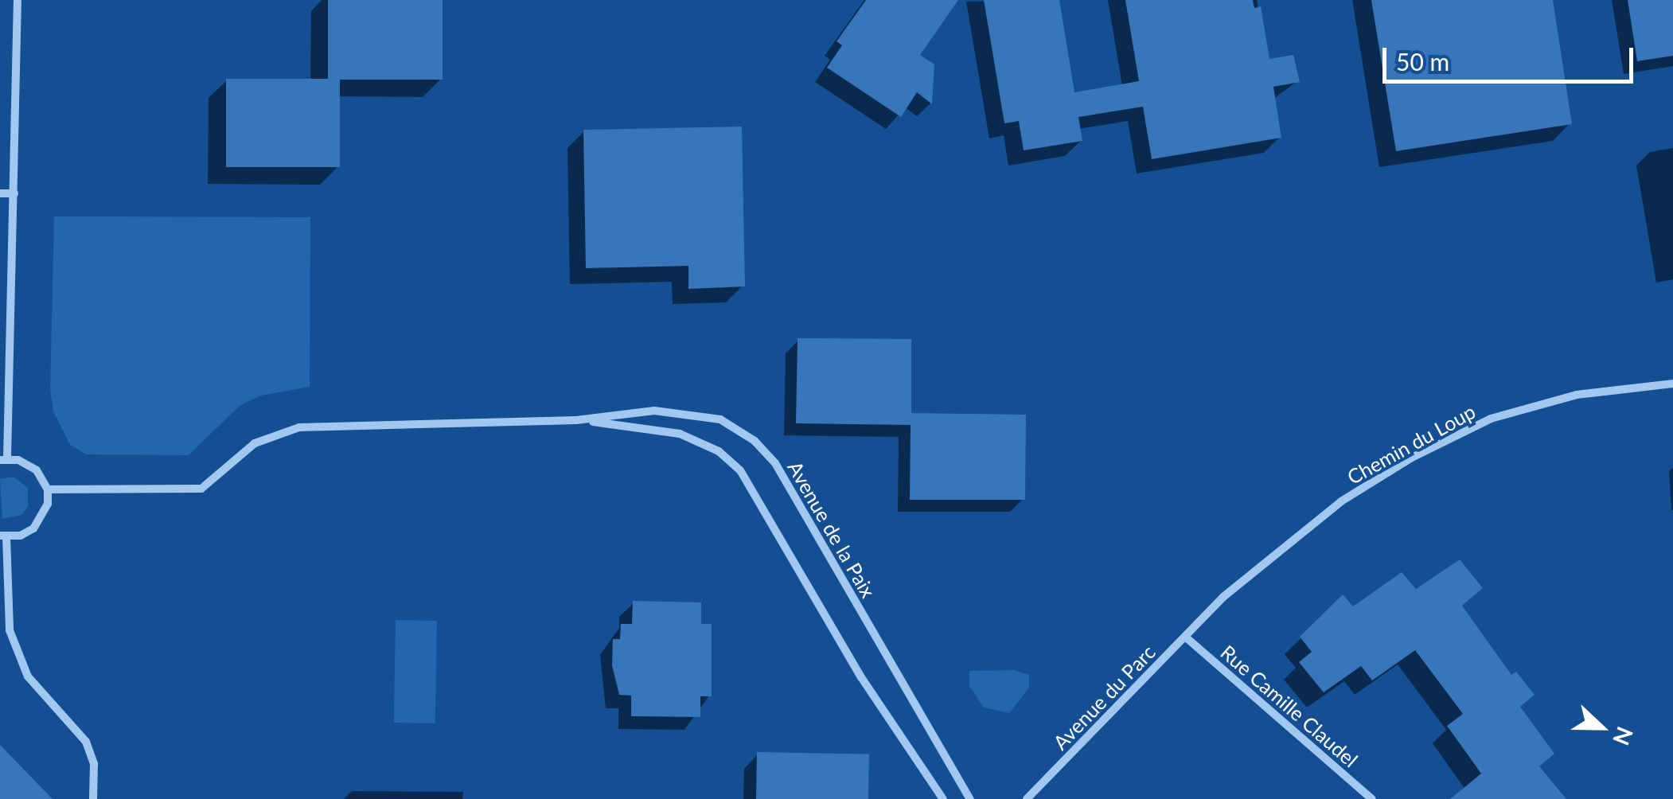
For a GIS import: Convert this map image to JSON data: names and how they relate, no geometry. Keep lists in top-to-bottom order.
{
  "streets": {
    "street": [
      "Chemin du Loup",
      "Avenue de la Paix",
      "Avenue du Parc",
      "Rue Camille Claudel"
    ]
  },
  "crossings": [
    ["Chemin du Loup", "Avenue du Parc"],
    ["Avenue du Parc", "Rue Camille Claudel"]
  ],
  "scale_bar": "50 m",
  "north": "right"
}
